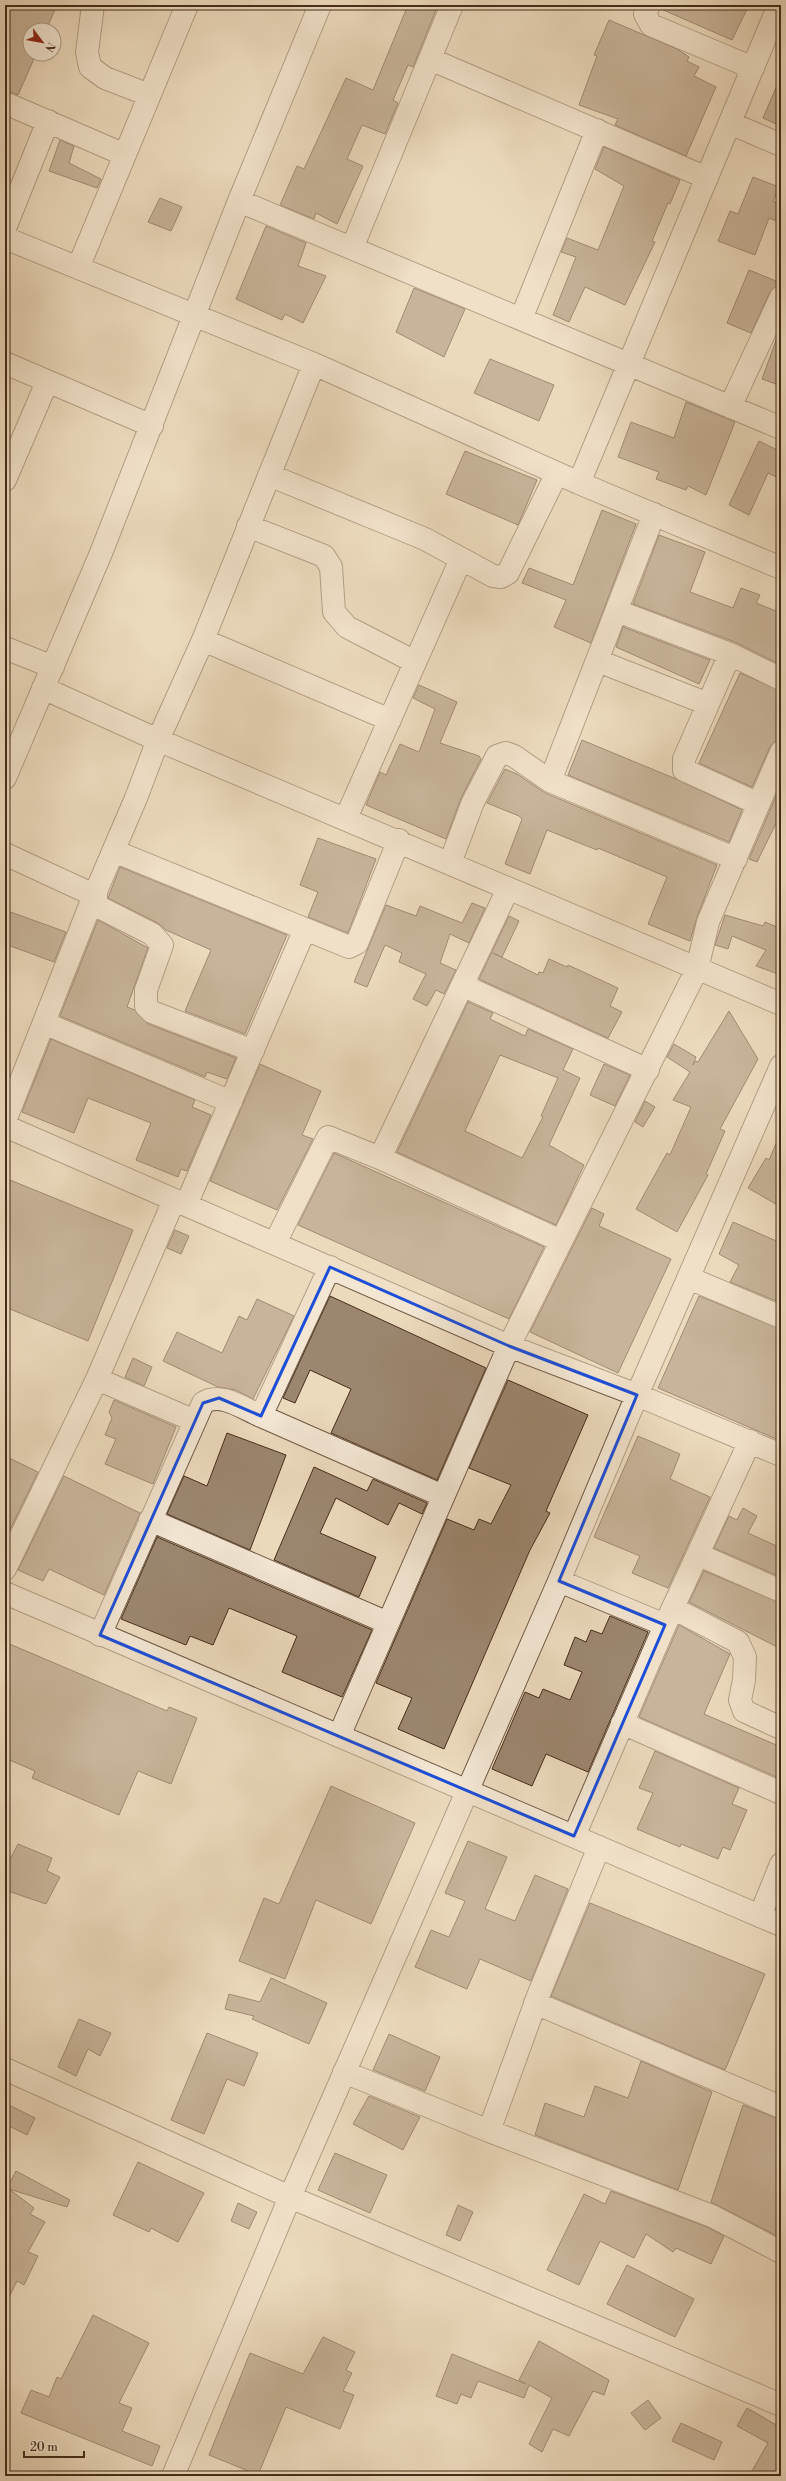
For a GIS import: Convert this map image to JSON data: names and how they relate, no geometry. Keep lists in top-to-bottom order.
{
  "scale_bar": "20 m",
  "north": "bottom right"
}
